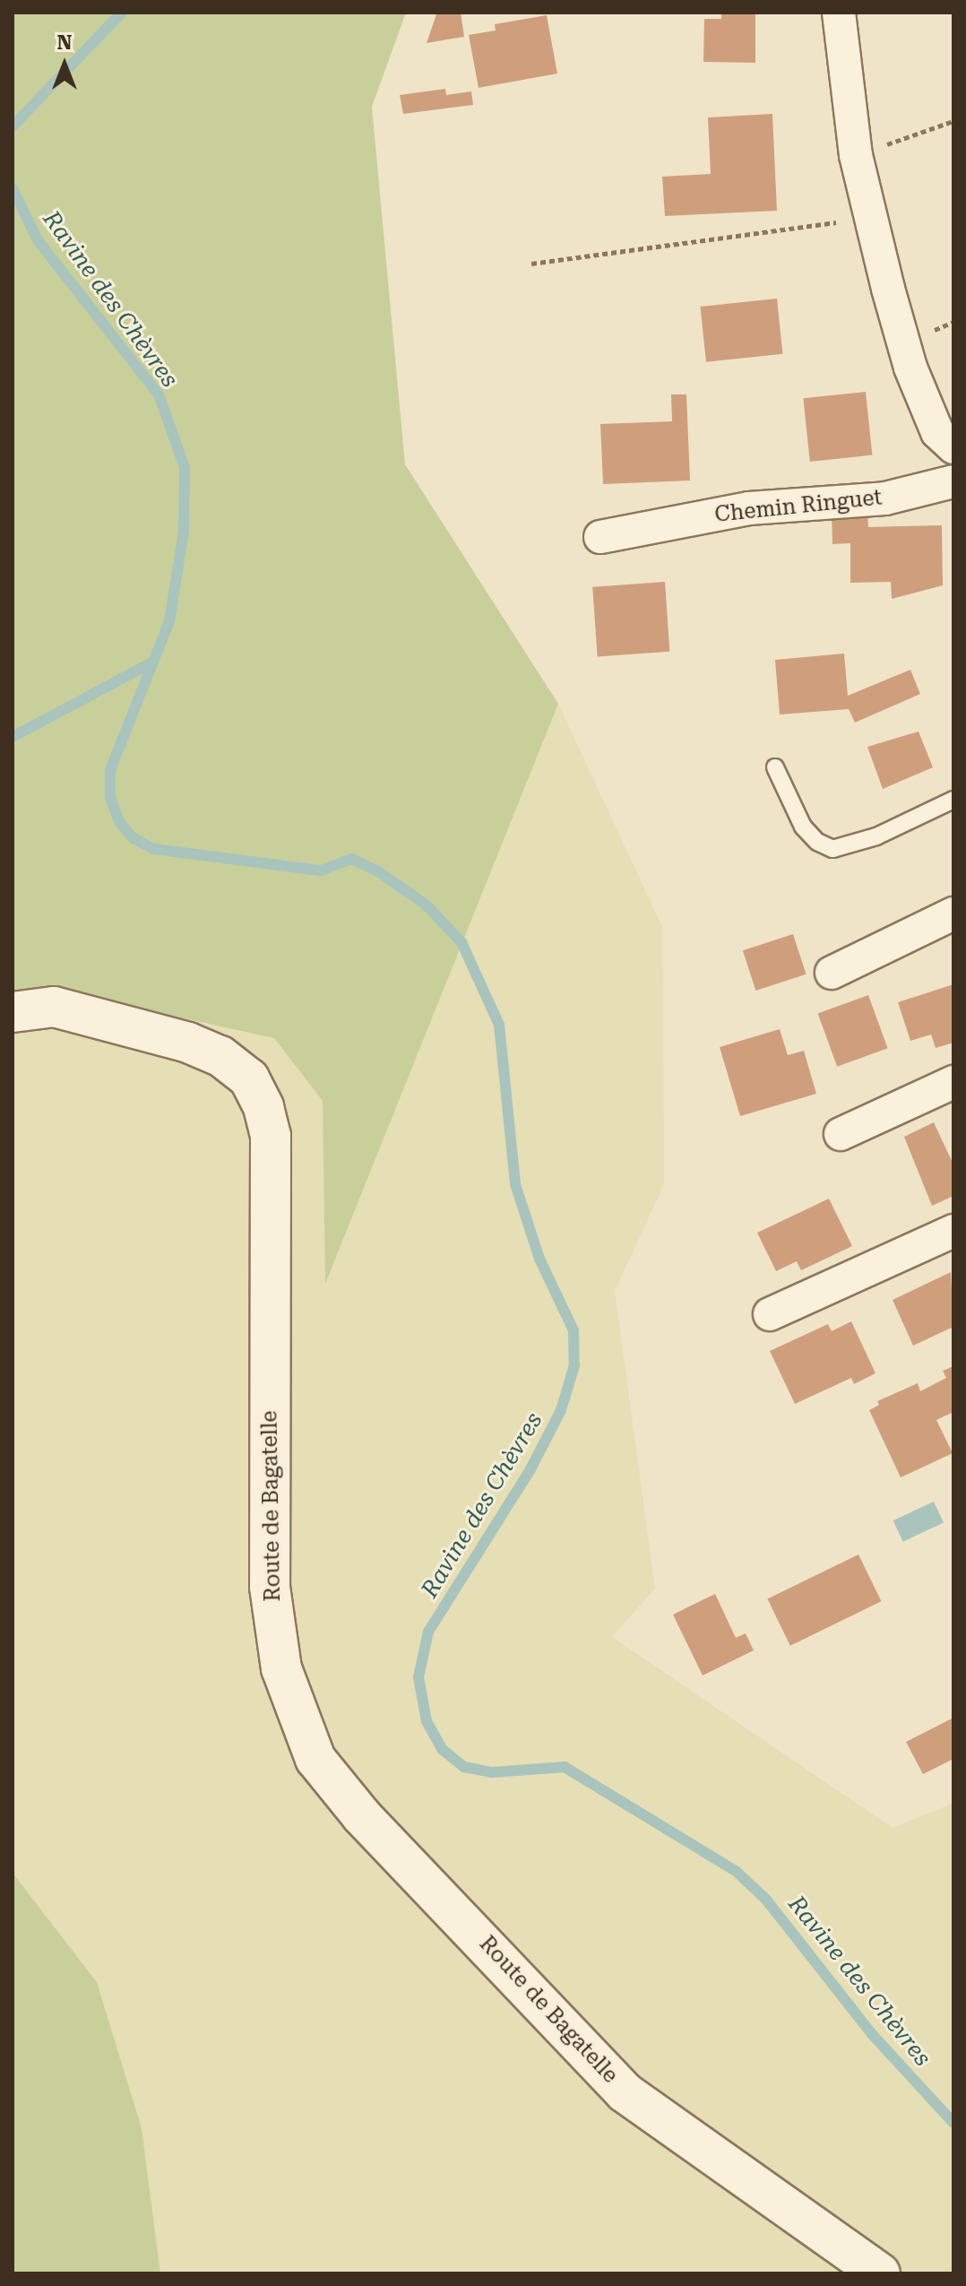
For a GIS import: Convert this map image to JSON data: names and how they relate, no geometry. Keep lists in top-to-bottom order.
{
  "streets": {
    "main road": ["Route de Bagatelle"],
    "street": ["Chemin Ringuet"]
  },
  "water": ["Ravine des Chèvres"],
  "north": "top"
}
